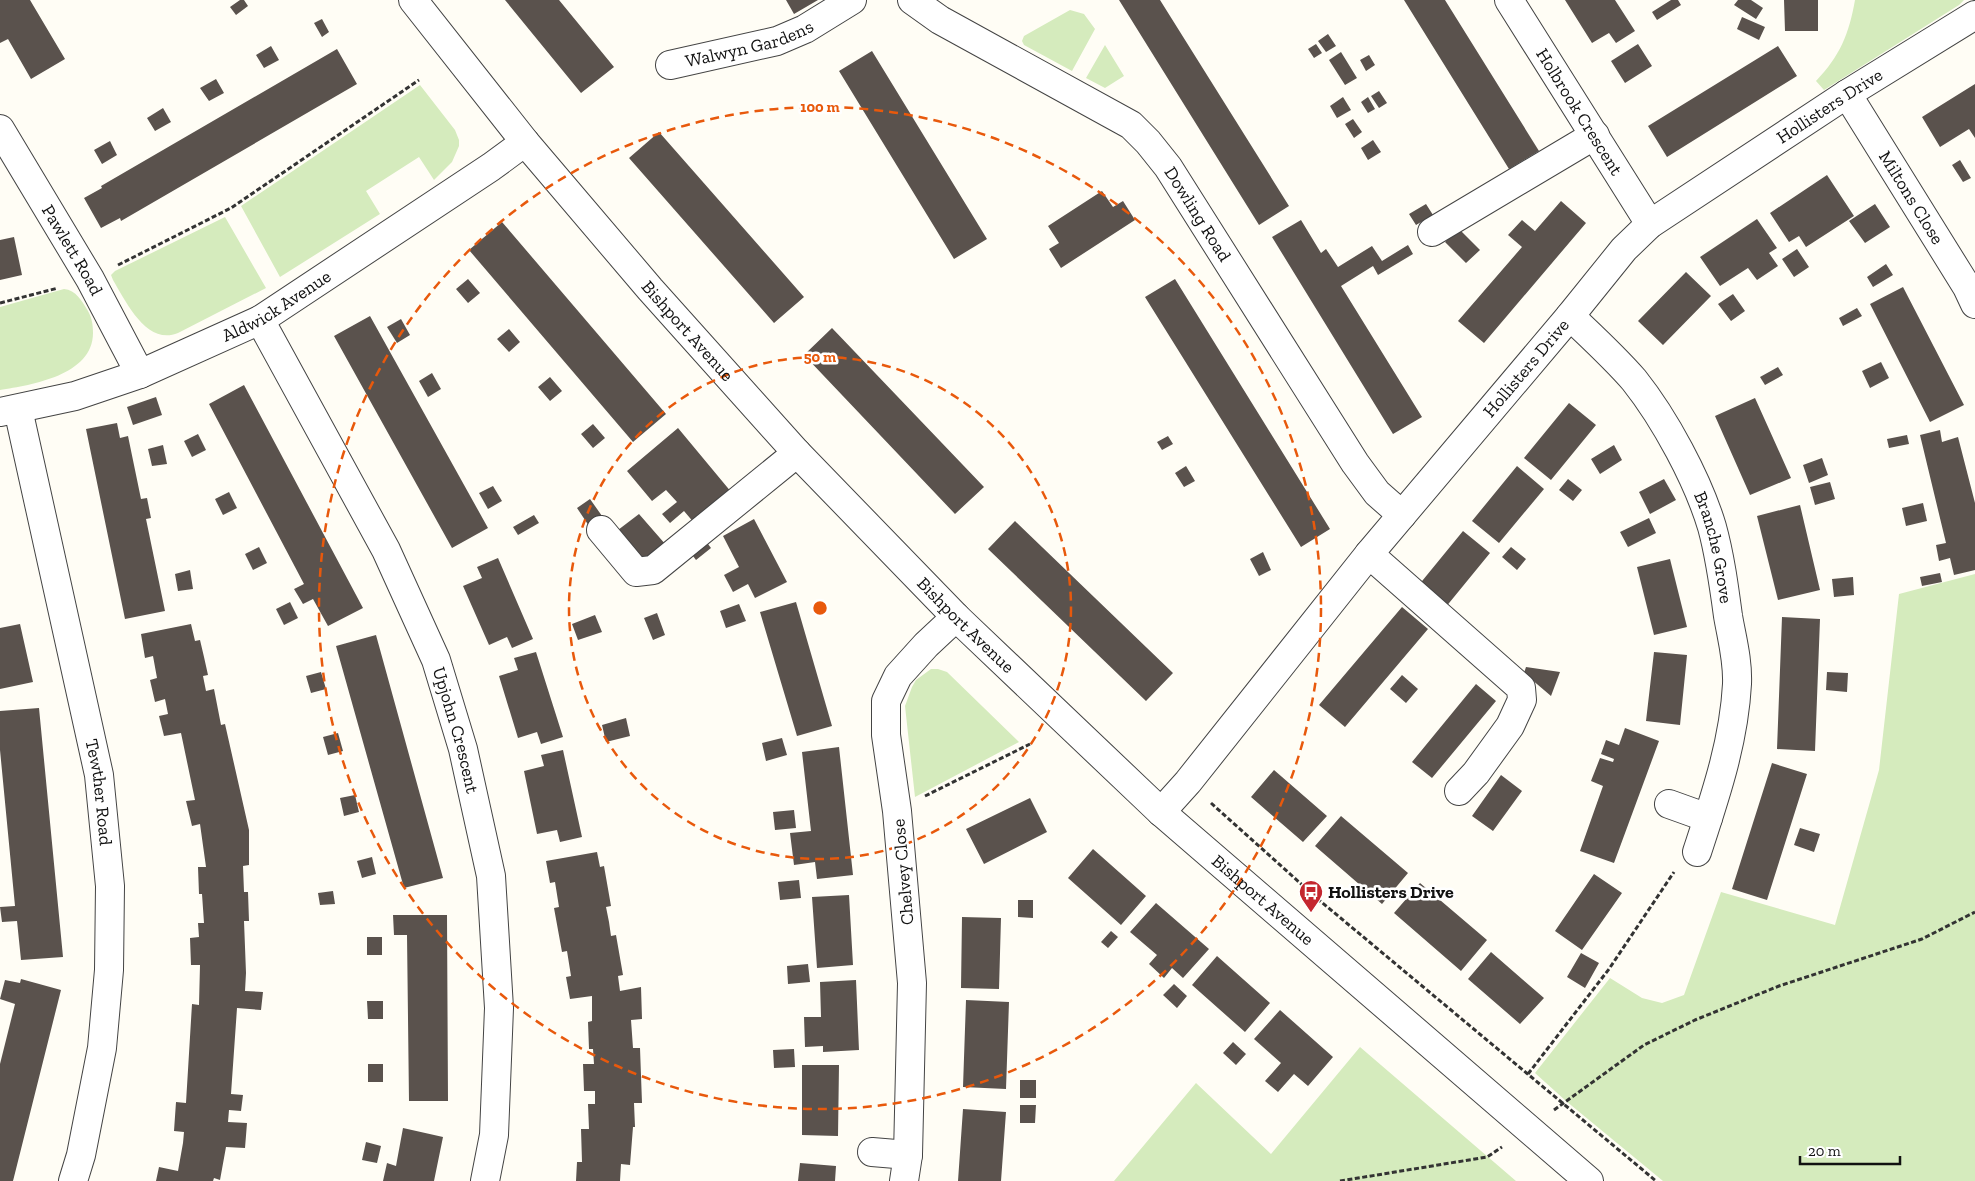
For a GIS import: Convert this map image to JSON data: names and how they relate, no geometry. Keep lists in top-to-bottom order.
{
  "streets": {
    "street": [
      "Walwyn Gardens",
      "Hollisters Drive",
      "Holbrook Crescent",
      "Miltons Close",
      "Dowling Road",
      "Pawlett Road",
      "Aldwick Avenue",
      "Bishport Avenue",
      "Branche Grove",
      "Upjohn Crescent",
      "Tewther Road",
      "Chelvey Close"
    ]
  },
  "crossings": [
    ["Hollisters Drive", "Holbrook Crescent"],
    ["Hollisters Drive", "Miltons Close"],
    ["Hollisters Drive", "Dowling Road"],
    ["Hollisters Drive", "Bishport Avenue"],
    ["Hollisters Drive", "Branche Grove"],
    ["Pawlett Road", "Aldwick Avenue"],
    ["Aldwick Avenue", "Bishport Avenue"],
    ["Aldwick Avenue", "Upjohn Crescent"],
    ["Aldwick Avenue", "Tewther Road"],
    ["Bishport Avenue", "Chelvey Close"]
  ],
  "places": {
    "bus stop": ["Hollisters Drive"]
  },
  "scale_bar": "20 m",
  "rings": ["100 m", "50 m"]
}
